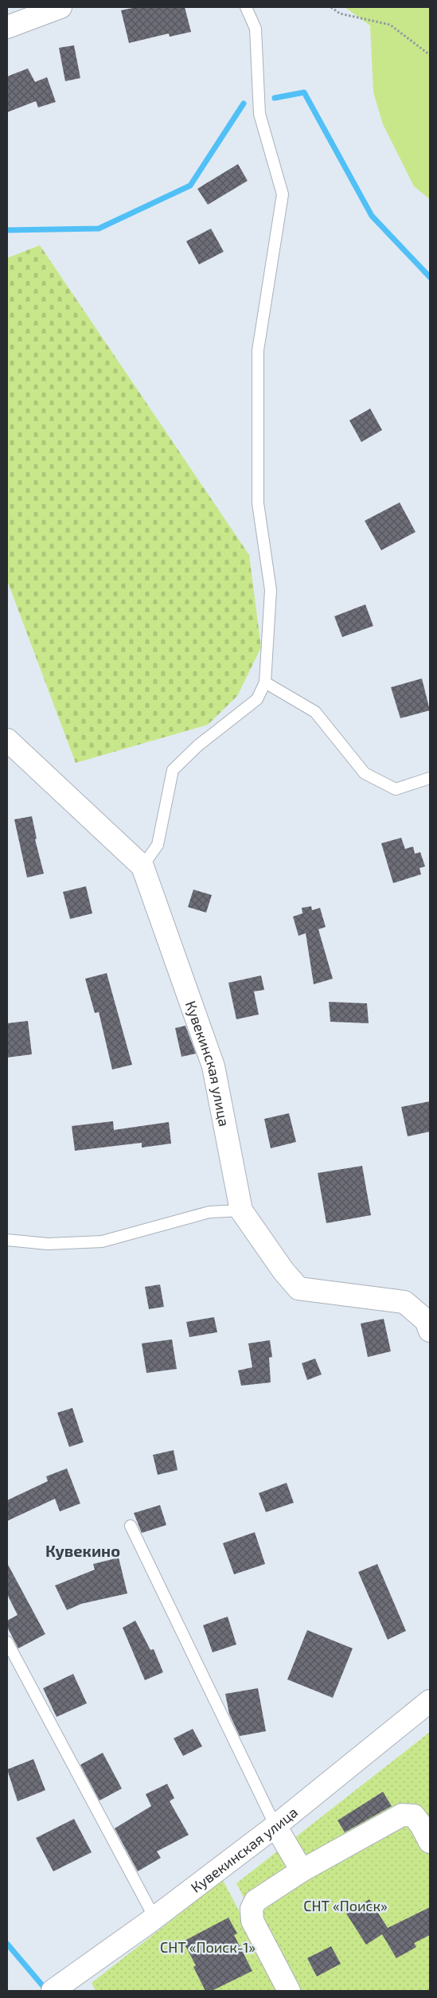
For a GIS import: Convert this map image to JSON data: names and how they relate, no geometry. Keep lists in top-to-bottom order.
{
  "streets": {
    "street": ["Кувекинская улица"]
  },
  "districts": ["Кувекино"],
  "parks": ["СНТ «Поиск»", "СНТ «Поиск-1»"]
}
